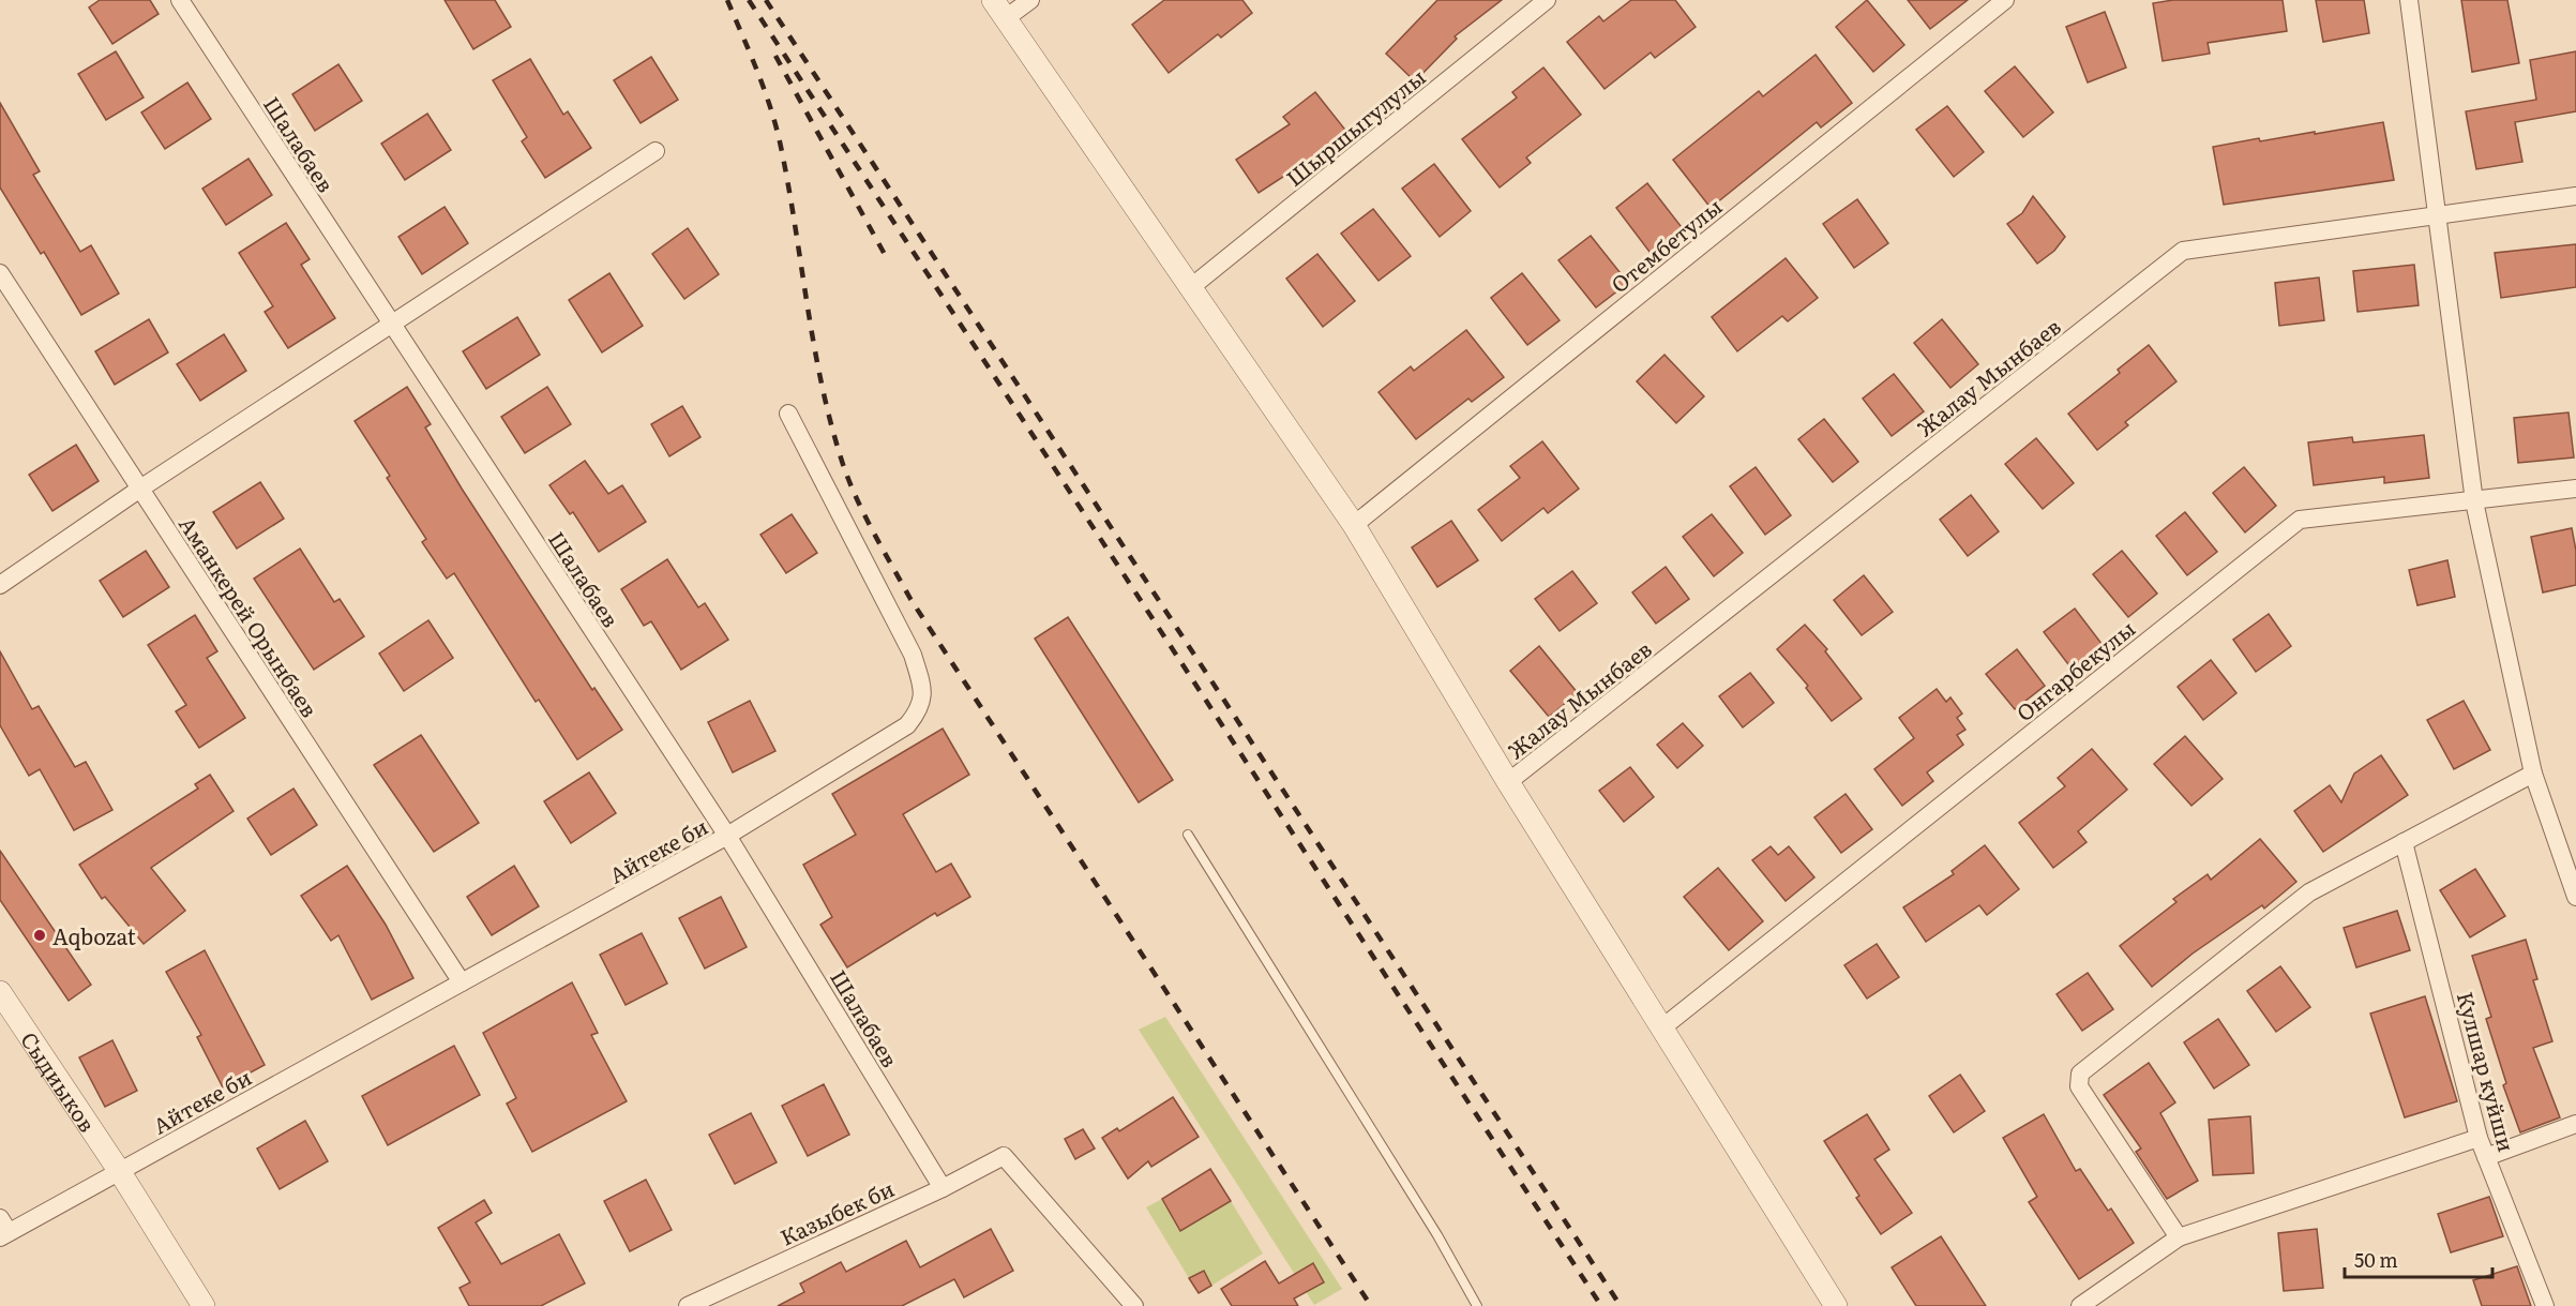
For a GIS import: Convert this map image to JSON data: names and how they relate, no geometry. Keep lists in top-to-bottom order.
{
  "streets": {
    "street": [
      "Шыршыгулулы",
      "Шалабаев",
      "Отембетулы",
      "Жалау Мынбаев",
      "Аманкерей Орынбаев",
      "Онгарбекулы",
      "Айтеке би",
      "Кулшар куйши",
      "Сыдиыков",
      "Казыбек би"
    ]
  },
  "crossings": [
    ["Шалабаев", "Айтеке би"],
    ["Шалабаев", "Казыбек би"],
    ["Аманкерей Орынбаев", "Айтеке би"],
    ["Айтеке би", "Сыдиыков"]
  ],
  "places": ["Aqbozat"],
  "scale_bar": "50 m"
}
